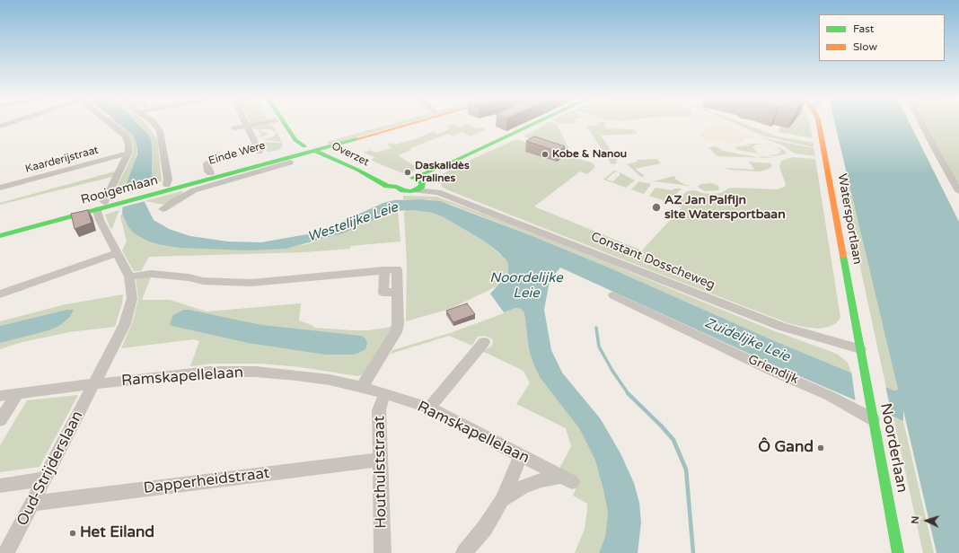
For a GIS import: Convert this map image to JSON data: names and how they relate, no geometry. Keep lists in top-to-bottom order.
{
  "streets": {
    "main road": [
      "Einde Were",
      "Overzet",
      "Rooigemlaan",
      "Watersportlaan",
      "Noorderlaan"
    ],
    "street": [
      "Kaarderijstraat",
      "Constant Dosscheweg",
      "Griendijk",
      "Ramskapellelaan",
      "Oud-Strijderslaan",
      "Houthulststraat",
      "Dapperheidstraat"
    ]
  },
  "crossings": [
    ["Einde Were", "Overzet"],
    ["Einde Were", "Rooigemlaan"],
    ["Overzet", "Constant Dosscheweg"],
    ["Watersportlaan", "Constant Dosscheweg"],
    ["Watersportlaan", "Noorderlaan"],
    ["Constant Dosscheweg", "Noorderlaan"],
    ["Griendijk", "Noorderlaan"],
    ["Ramskapellelaan", "Oud-Strijderslaan"],
    ["Ramskapellelaan", "Houthulststraat"],
    ["Oud-Strijderslaan", "Dapperheidstraat"],
    ["Houthulststraat", "Dapperheidstraat"]
  ],
  "water": ["Westelijke Leie", "Noordelijke Leie", "Zuidelijke Leie"],
  "places": [
    "Kobe & Nanou",
    "Daskalidès Pralines",
    "AZ Jan Palfijn site Watersportbaan",
    "Ô Gand",
    "Het Eiland"
  ],
  "legend": ["Fast", "Slow"],
  "north": "left"
}
